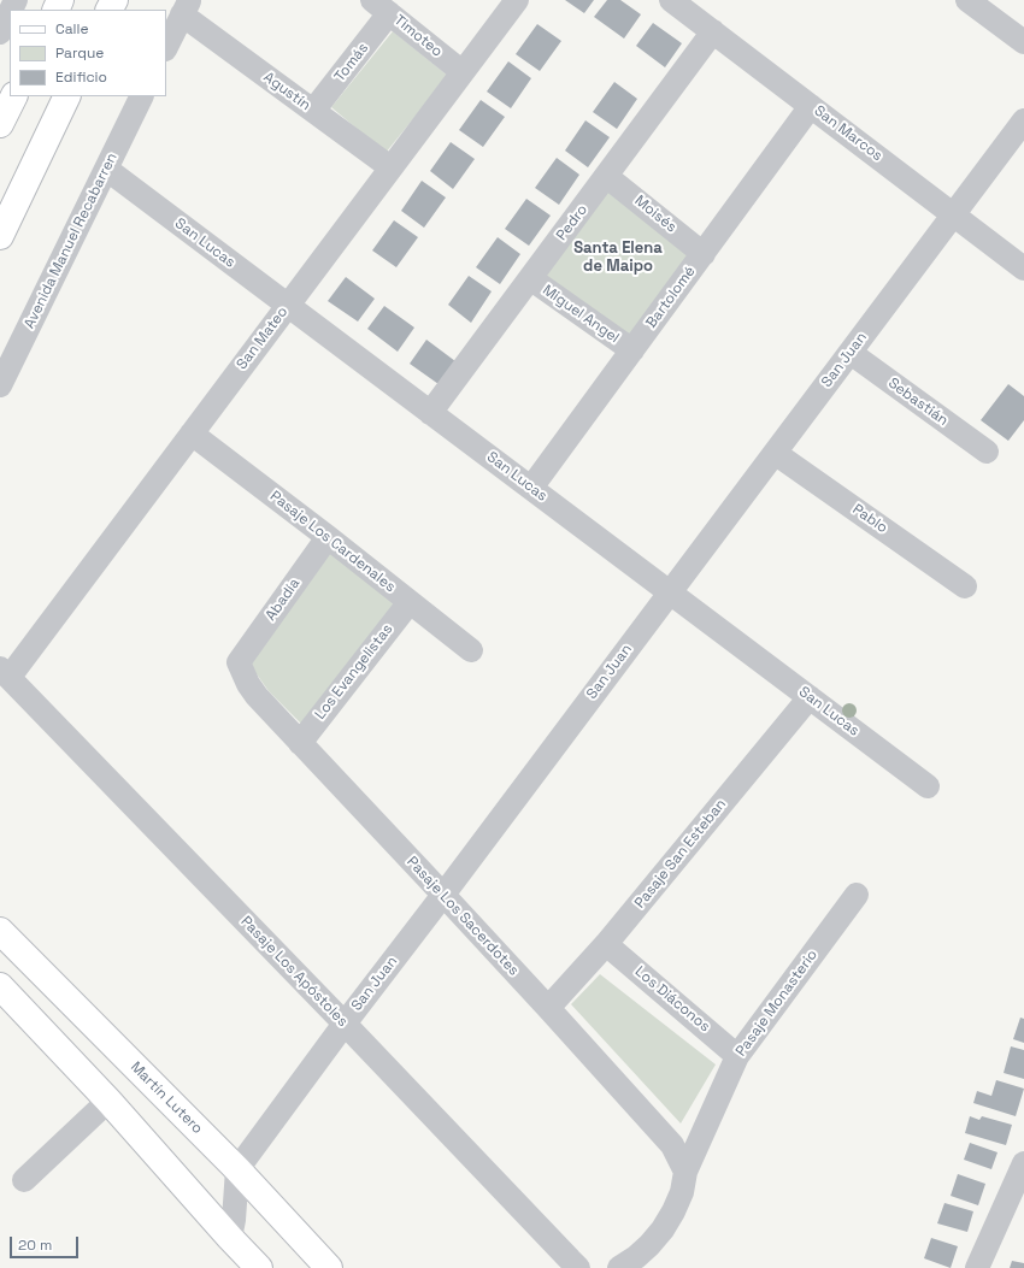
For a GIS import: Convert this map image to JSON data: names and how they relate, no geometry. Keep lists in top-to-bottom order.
{
  "streets": {
    "main road": ["Martín Lutero"],
    "street": [
      "Timoteo",
      "Tomás",
      "Agustín",
      "San Marcos",
      "Moisés",
      "Pedro",
      "Avenida Manuel Recabarren",
      "San Lucas",
      "Bartolomé",
      "Miguel Angel",
      "San Mateo",
      "San Juan",
      "Sebastián",
      "Pablo",
      "Pasaje Los Cardenales",
      "Abadía",
      "Los Evangelistas",
      "Pasaje San Esteban",
      "Pasaje Los Sacerdotes",
      "Pasaje Los Apóstoles",
      "Los Diáconos",
      "Pasaje Monasterio"
    ]
  },
  "crossings": [
    ["Timoteo", "Tomás"],
    ["Timoteo", "San Mateo"],
    ["Tomás", "Agustín"],
    ["Agustín", "San Mateo"],
    ["San Marcos", "Pedro"],
    ["San Marcos", "Bartolomé"],
    ["San Marcos", "San Juan"],
    ["Moisés", "Pedro"],
    ["Moisés", "Bartolomé"],
    ["Pedro", "San Lucas"],
    ["Pedro", "Miguel Angel"],
    ["Avenida Manuel Recabarren", "San Lucas"],
    ["San Lucas", "Bartolomé"],
    ["San Lucas", "San Mateo"],
    ["San Lucas", "San Juan"],
    ["San Lucas", "Pasaje San Esteban"],
    ["Bartolomé", "Miguel Angel"],
    ["San Mateo", "Pasaje Los Cardenales"],
    ["San Mateo", "Pasaje Los Apóstoles"],
    ["San Juan", "Sebastián"],
    ["San Juan", "Pablo"],
    ["San Juan", "Pasaje Los Sacerdotes"],
    ["San Juan", "Pasaje Los Apóstoles"],
    ["San Juan", "Martín Lutero"],
    ["Pasaje Los Cardenales", "Abadía"],
    ["Pasaje Los Cardenales", "Los Evangelistas"],
    ["Abadía", "Pasaje Los Sacerdotes"],
    ["Los Evangelistas", "Pasaje Los Sacerdotes"],
    ["Pasaje San Esteban", "Pasaje Los Sacerdotes"],
    ["Pasaje San Esteban", "Los Diáconos"],
    ["Pasaje Los Sacerdotes", "Pasaje Monasterio"],
    ["Los Diáconos", "Pasaje Monasterio"]
  ],
  "districts": ["Santa Elena de Maipo"],
  "legend": ["Calle", "Parque", "Edificio"],
  "scale_bar": "20 m"
}
